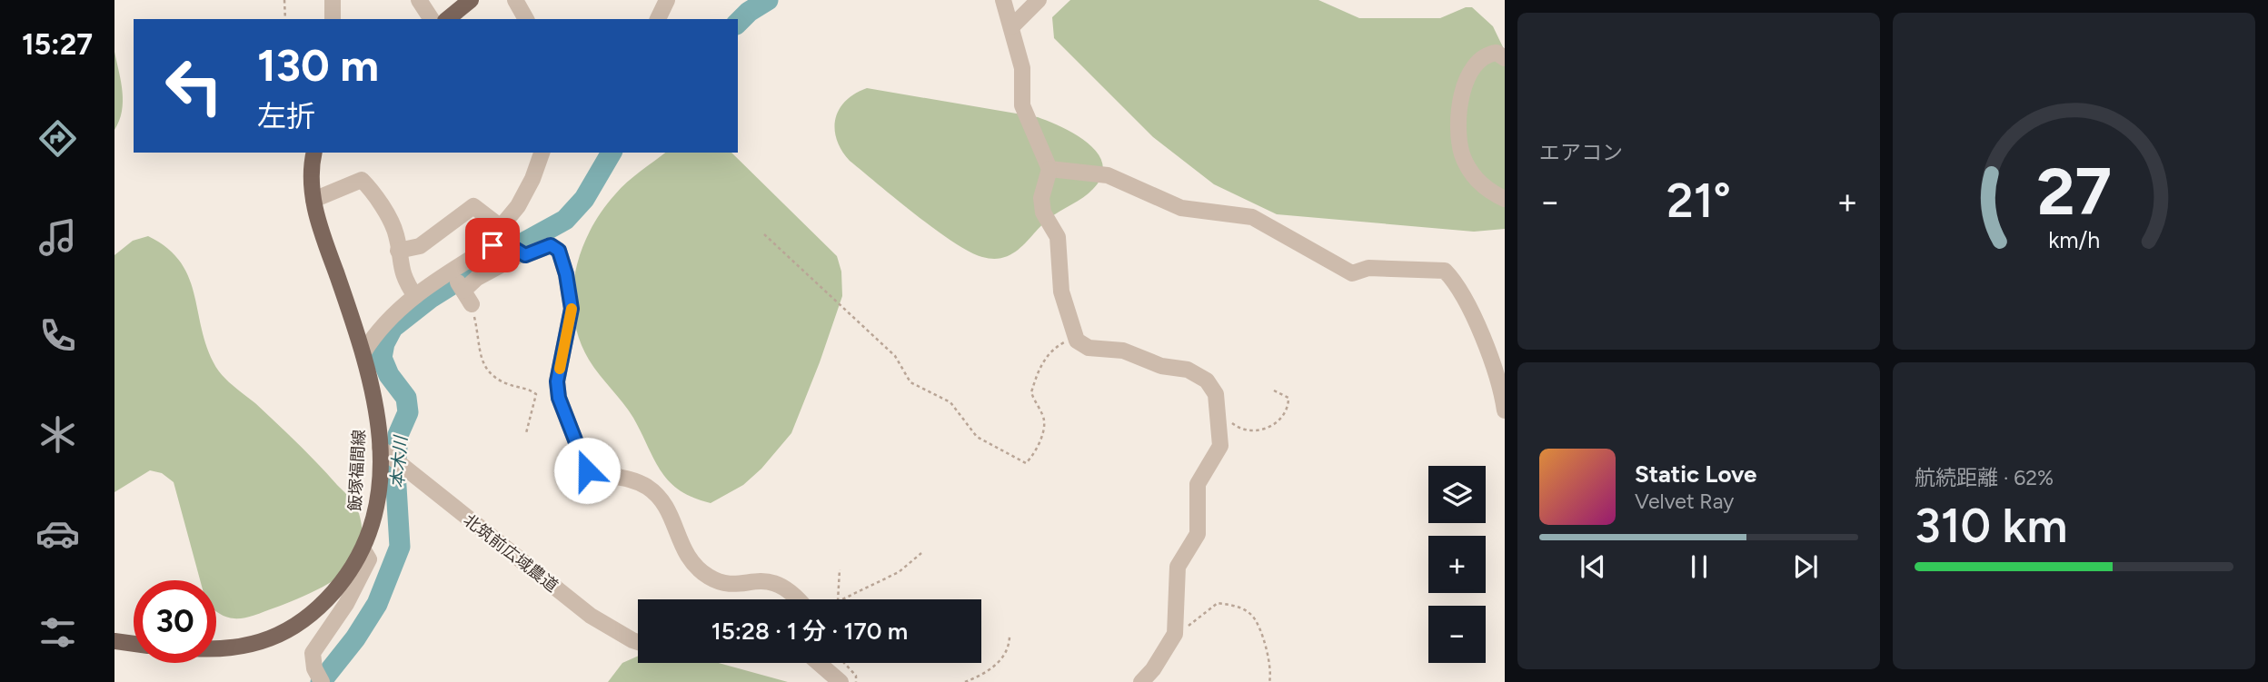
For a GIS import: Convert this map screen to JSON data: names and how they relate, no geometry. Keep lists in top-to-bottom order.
{
  "streets": {
    "main road": ["飯塚福間線"],
    "street": ["北筑前広域農道"]
  },
  "crossings": [
    ["飯塚福間線", "北筑前広域農道"]
  ],
  "water": ["本木川"],
  "page": {
    "tabs": "15:27",
    "tile": [
      "エアコン",
      ["航続距離 · 62%", "310 km"]
    ],
    "turn": ["130 m", "左折"],
    "heat": ["−", "21°", "+"],
    "song": ["Static Love", "Velvet Ray"],
    "map_buttons": ["+", "−"],
    "limit": "30",
    "trip": "15:28 · 1 分 · 170 m",
    "gauge": ["27", "km/h"]
  }
}
